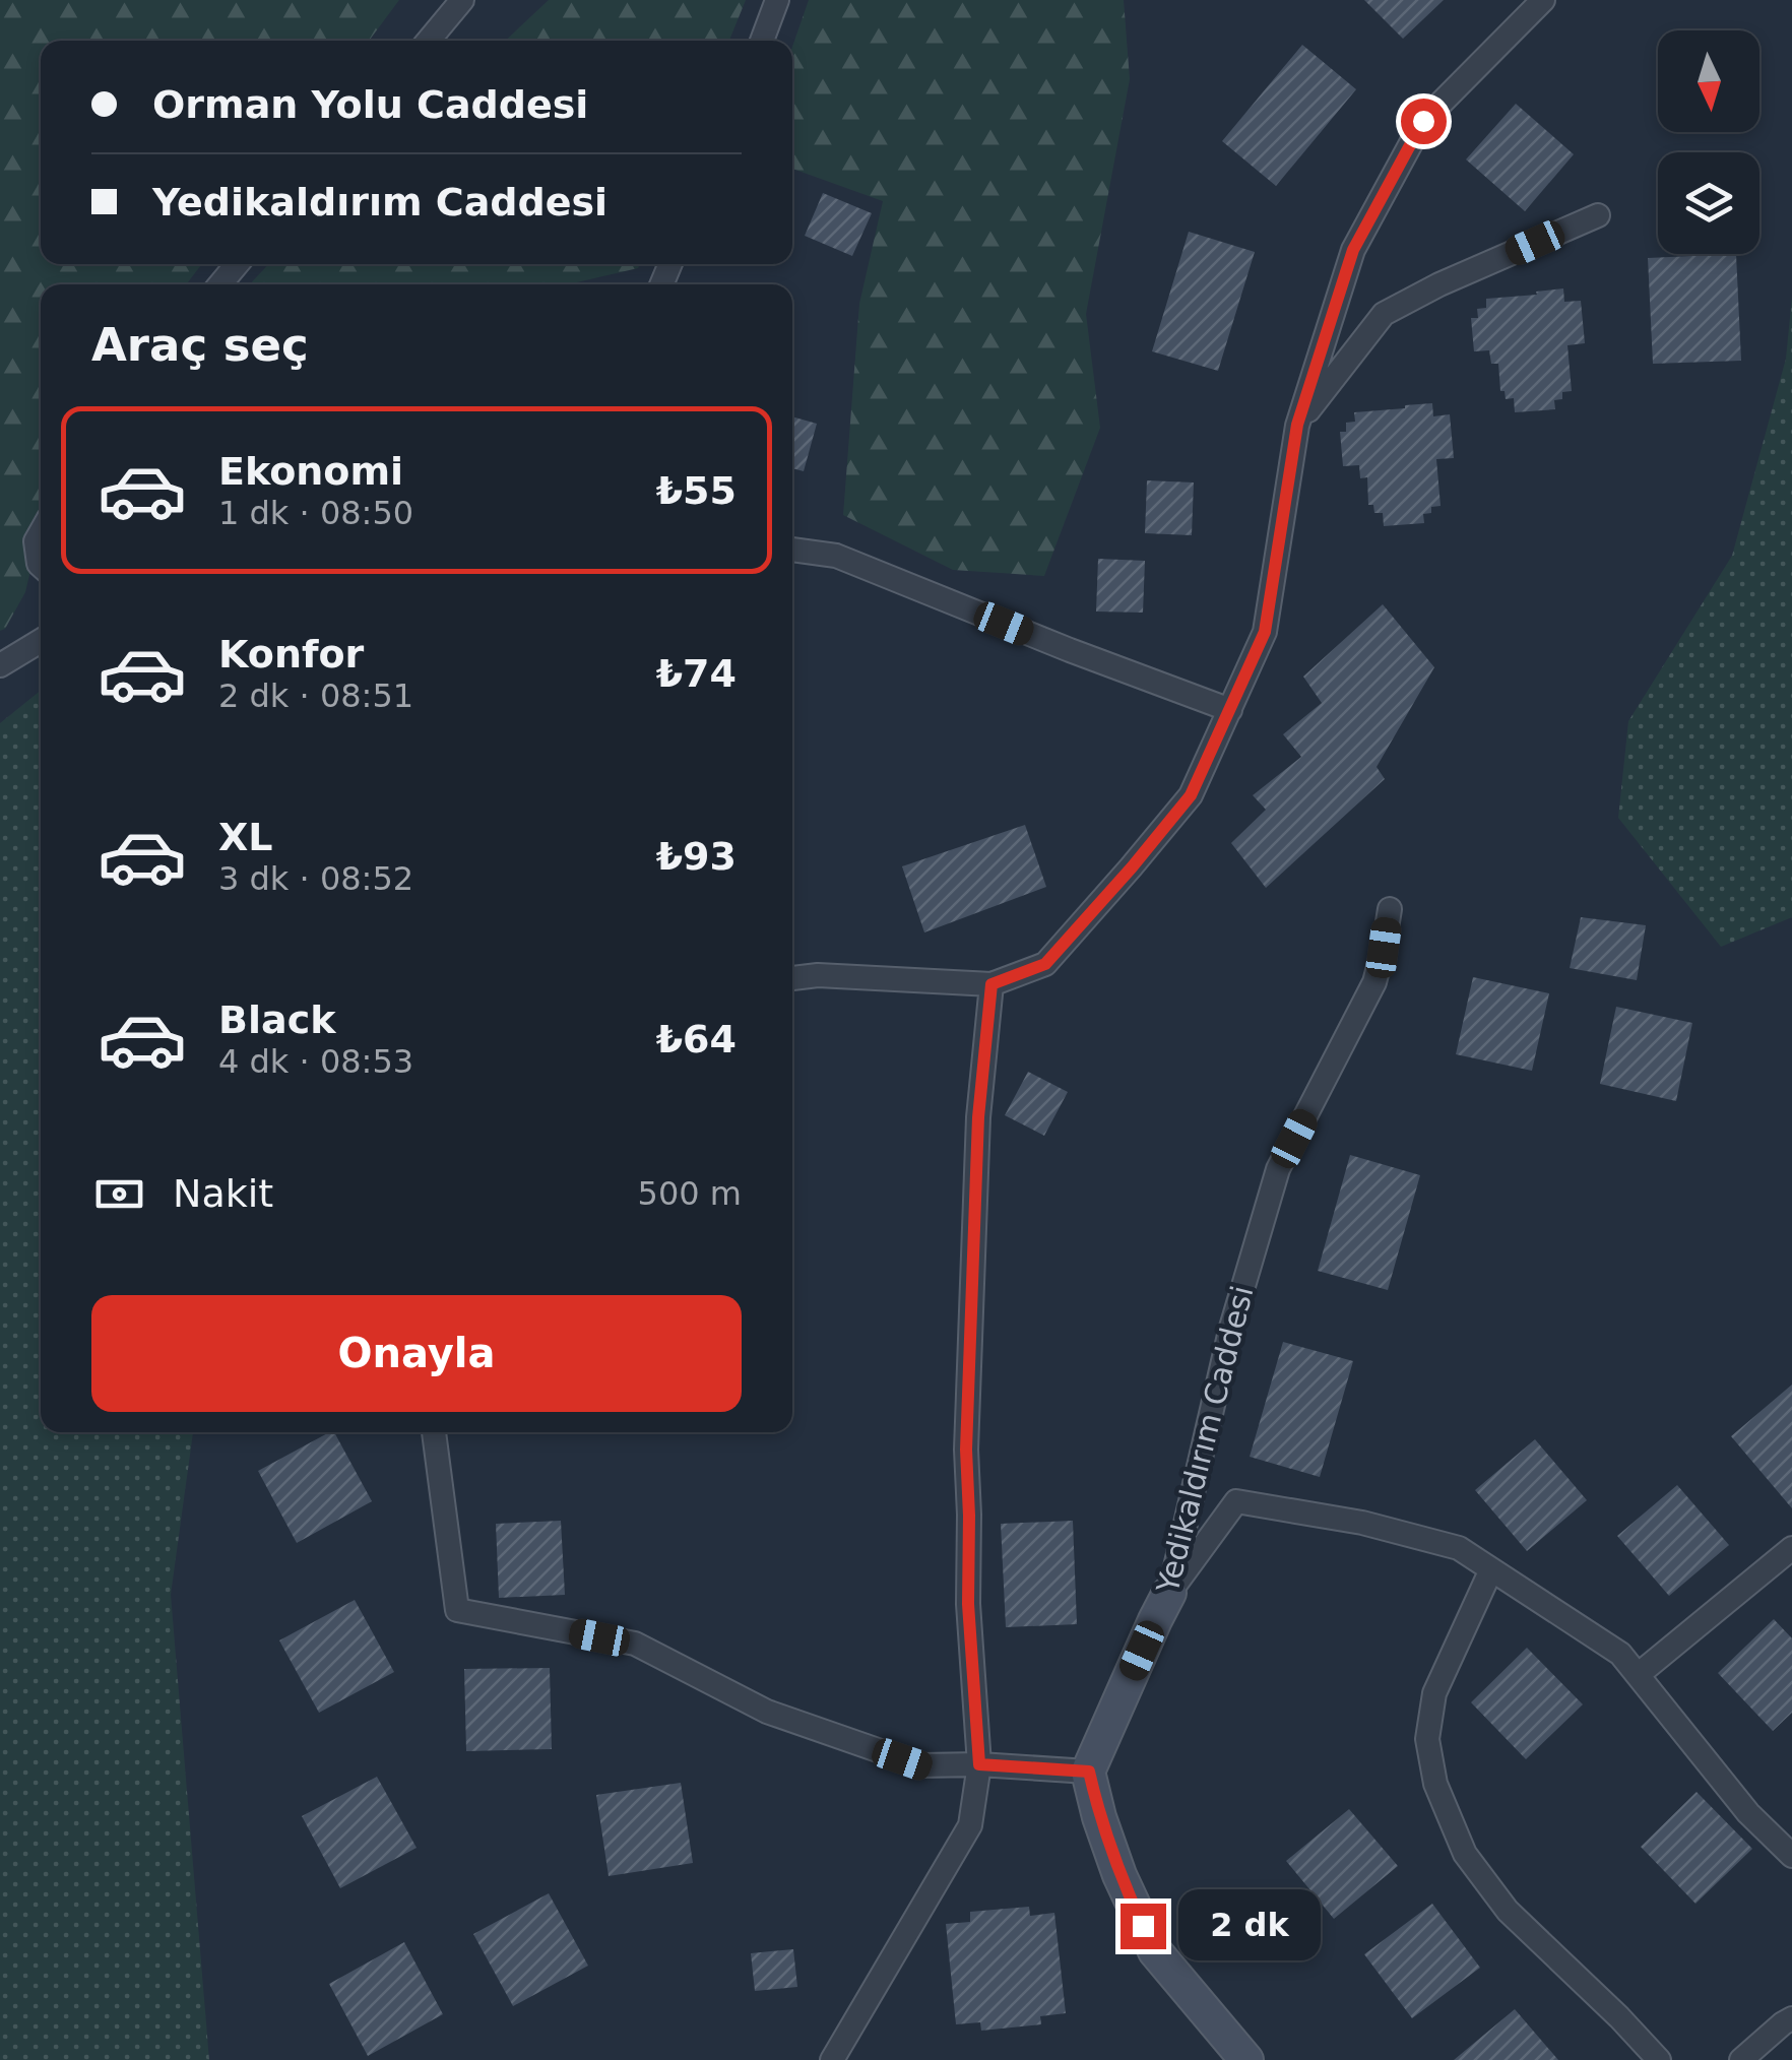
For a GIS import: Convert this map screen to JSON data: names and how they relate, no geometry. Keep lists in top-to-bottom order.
{
  "streets": {
    "street": ["Yedikaldırım Caddesi"]
  },
  "north": "bottom",
  "page": {
    "banner": ["Orman Yolu Caddesi", "Yedikaldırım Caddesi"],
    "heading": "Araç seç",
    "list": [
      {
        "name": "Ekonomi",
        "note": "1 dk · 08:50",
        "value": "₺55"
      },
      {
        "name": "Konfor",
        "note": "2 dk · 08:51",
        "value": "₺74"
      },
      {
        "name": "XL",
        "note": "3 dk · 08:52",
        "value": "₺93"
      },
      {
        "name": "Black",
        "note": "4 dk · 08:53",
        "value": "₺64"
      }
    ],
    "pay": ["Nakit", "500 m"],
    "buttons": "Onayla",
    "bubble": "2 dk"
  }
}
